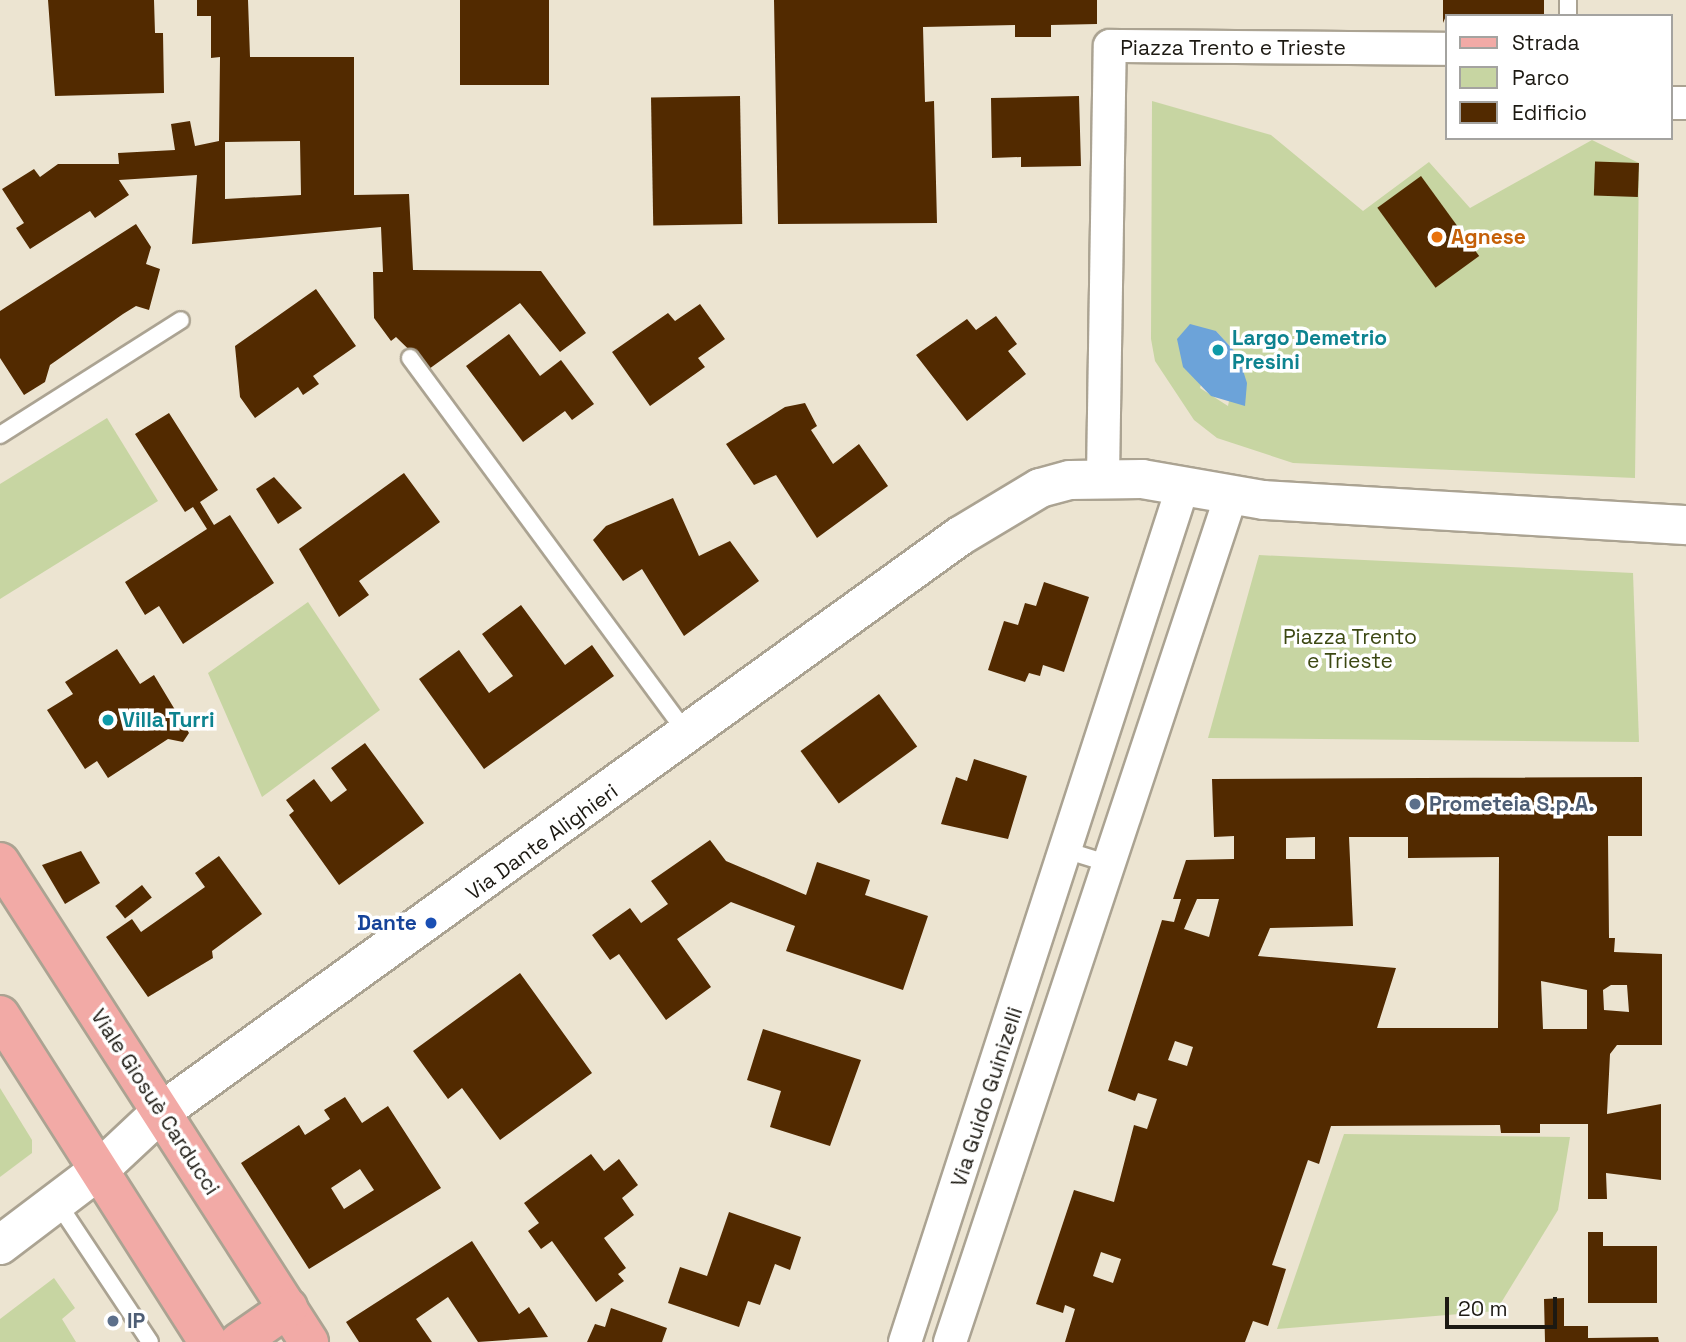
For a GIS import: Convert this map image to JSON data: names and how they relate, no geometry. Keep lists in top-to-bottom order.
{
  "streets": {
    "main road": ["Viale Giosuè Carducci"],
    "street": ["Piazza Trento e Trieste", "Via Dante Alighieri", "Via Guido Guinizelli"]
  },
  "crossings": [
    ["Piazza Trento e Trieste", "Via Dante Alighieri"],
    ["Via Dante Alighieri", "Viale Giosuè Carducci"]
  ],
  "parks": ["Piazza Trento e Trieste"],
  "places": [
    "Agnese",
    "Largo Demetrio Presini",
    "Villa Turri",
    "Prometeia S.p.A.",
    "Dante",
    "IP"
  ],
  "legend": ["Strada", "Parco", "Edificio"],
  "scale_bar": "20 m"
}
